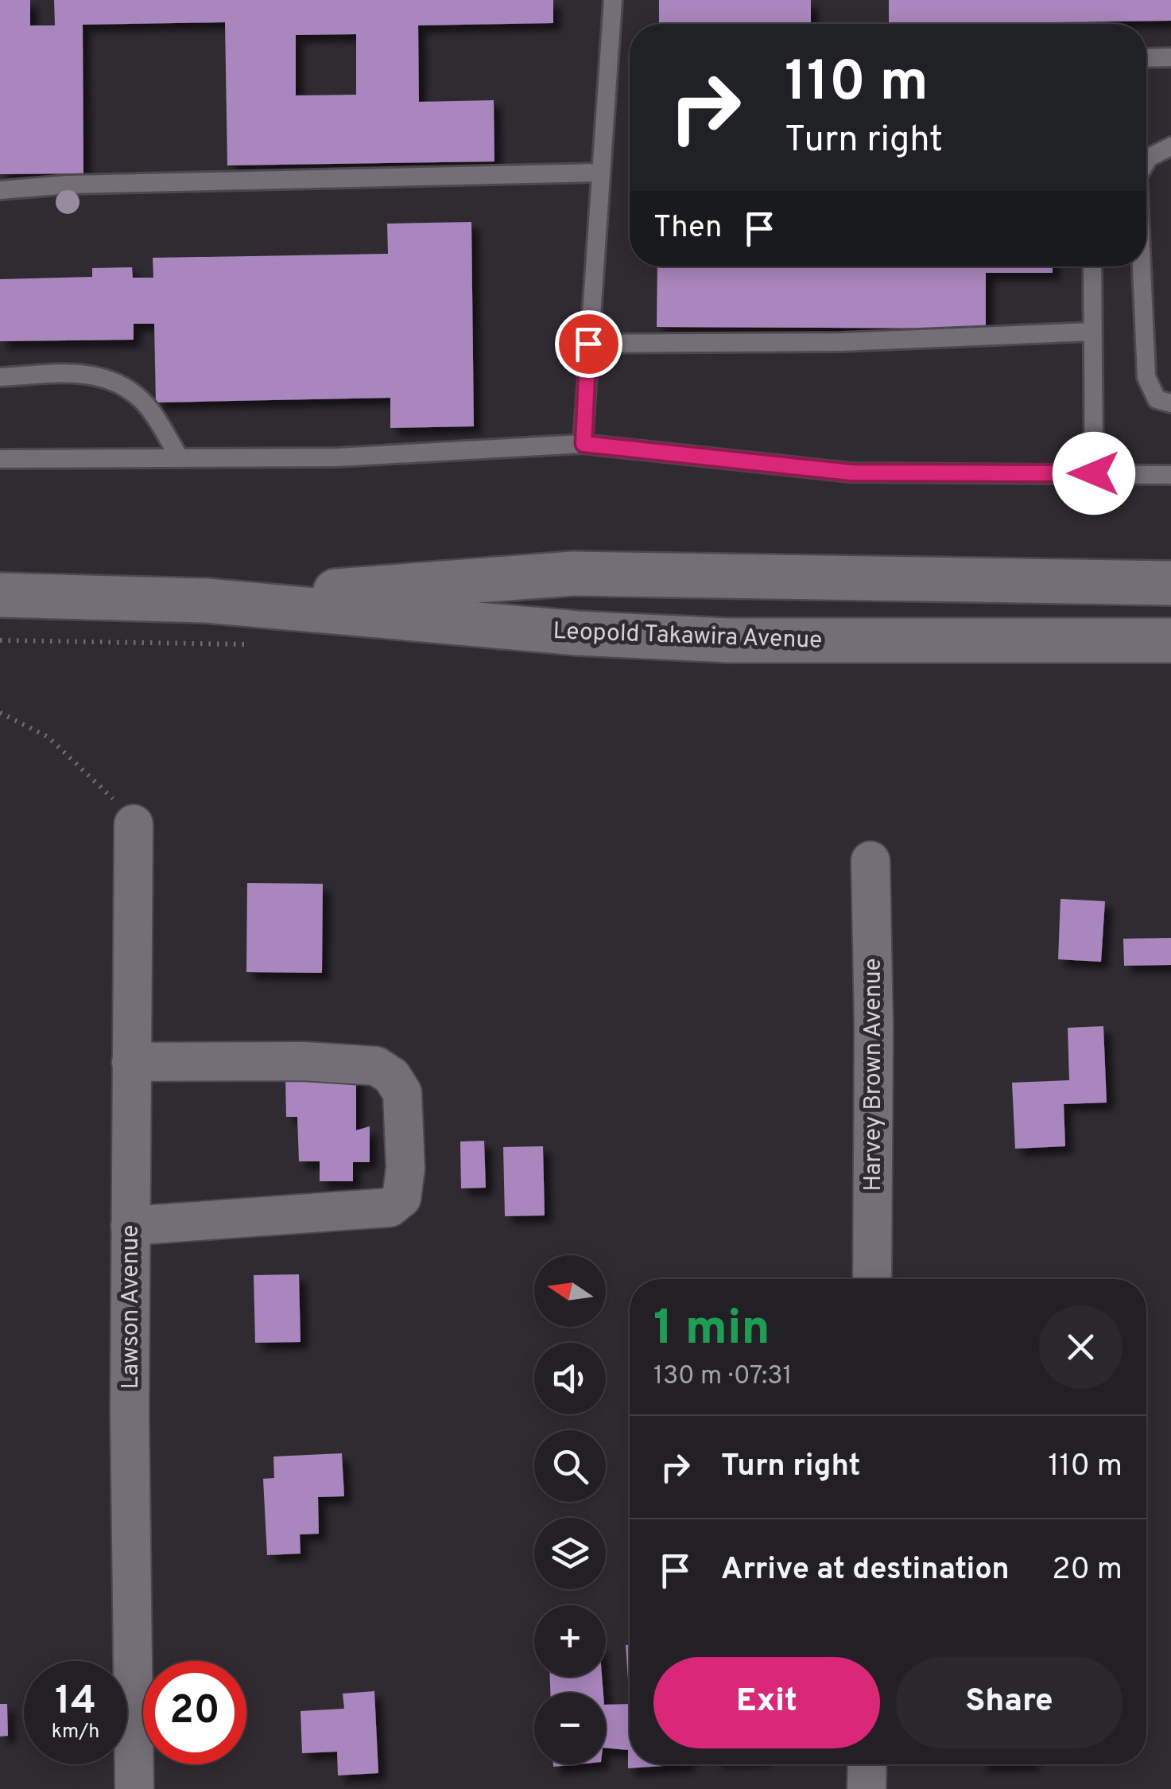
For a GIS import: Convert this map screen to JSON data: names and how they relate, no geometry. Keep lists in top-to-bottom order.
{
  "streets": {
    "main road": ["Leopold Takawira Avenue"],
    "street": ["Harvey Brown Avenue", "Lawson Avenue"]
  },
  "north": "left",
  "page": {
    "turn": ["110 m", "Turn right"],
    "then": "Then",
    "map_buttons": ["+", "−"],
    "heading": ["1 min", "130 m · 07:31"],
    "list": [
      {
        "name": "Turn right",
        "value": "110 m"
      },
      {
        "name": "Arrive at destination",
        "value": "20 m"
      }
    ],
    "buttons": ["Exit", "Share"],
    "speed": "14 km/h",
    "limit": "20"
  }
}
